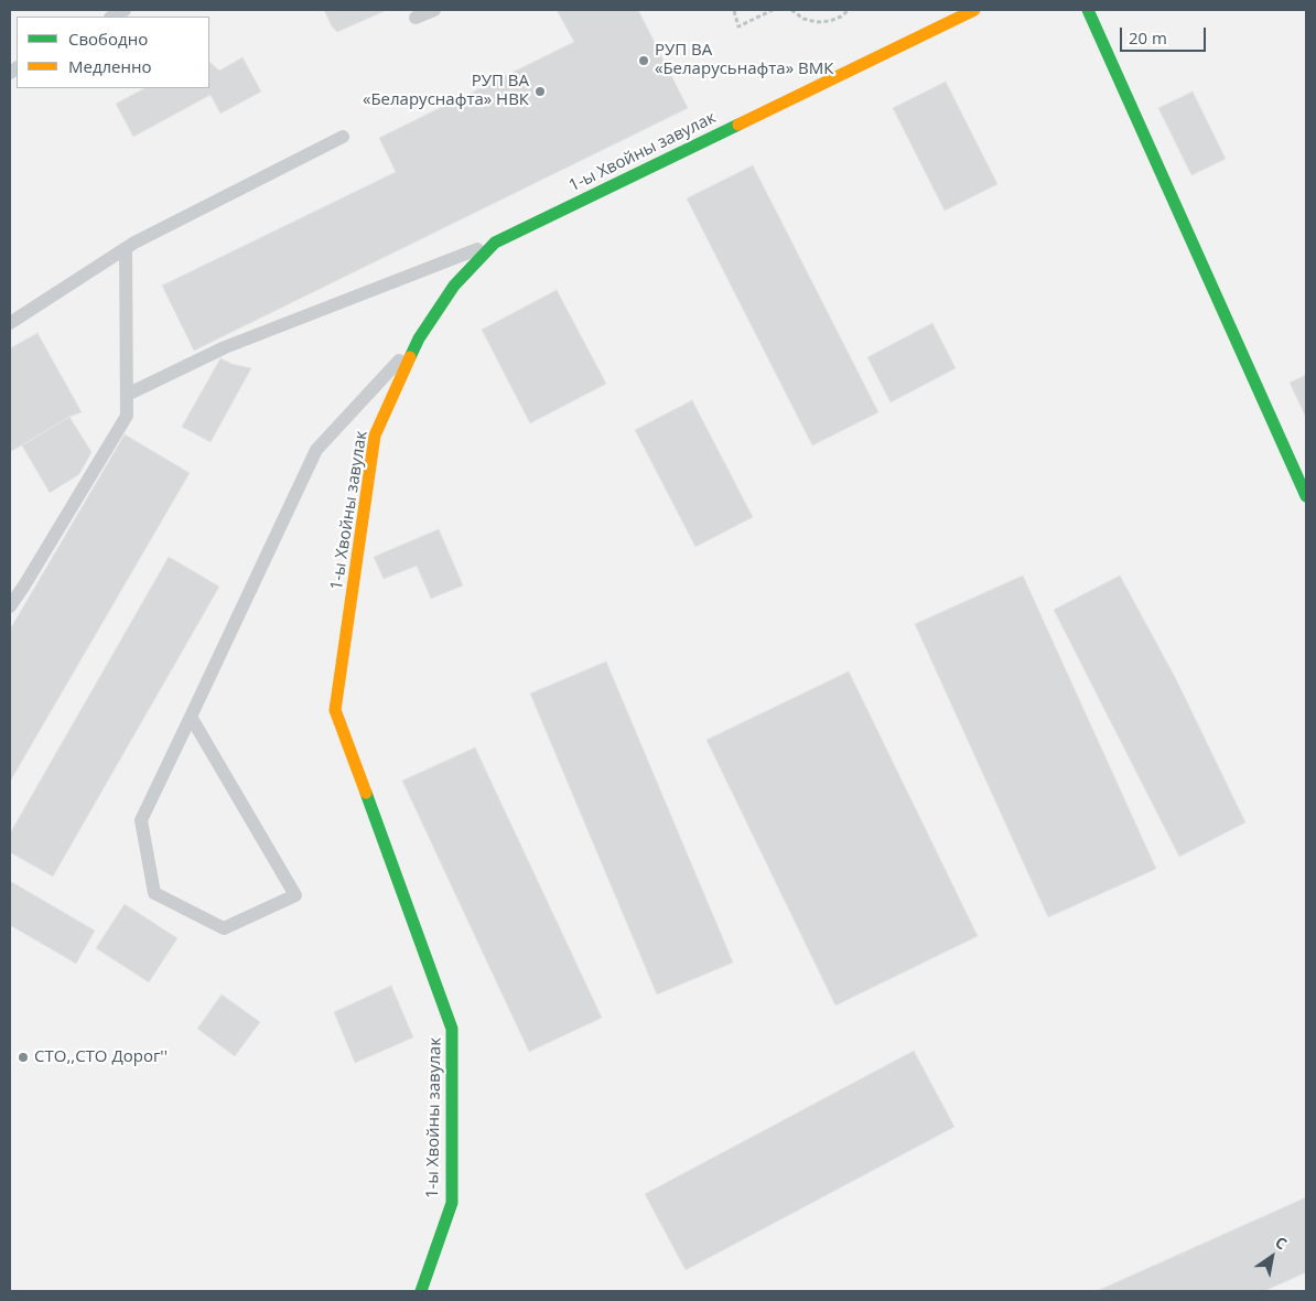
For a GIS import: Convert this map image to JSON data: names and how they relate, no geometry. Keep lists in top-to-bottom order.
{
  "streets": {
    "street": ["1-ы Хвойны завулак"]
  },
  "places": ["РУП ВА «Беларусьнафта» ВМК", "РУП ВА «Беларуснафта» НВК", "СТО,,СТО Дорог''"],
  "legend": ["Свободно", "Медленно"],
  "scale_bar": "20 m",
  "north": "top right"
}
